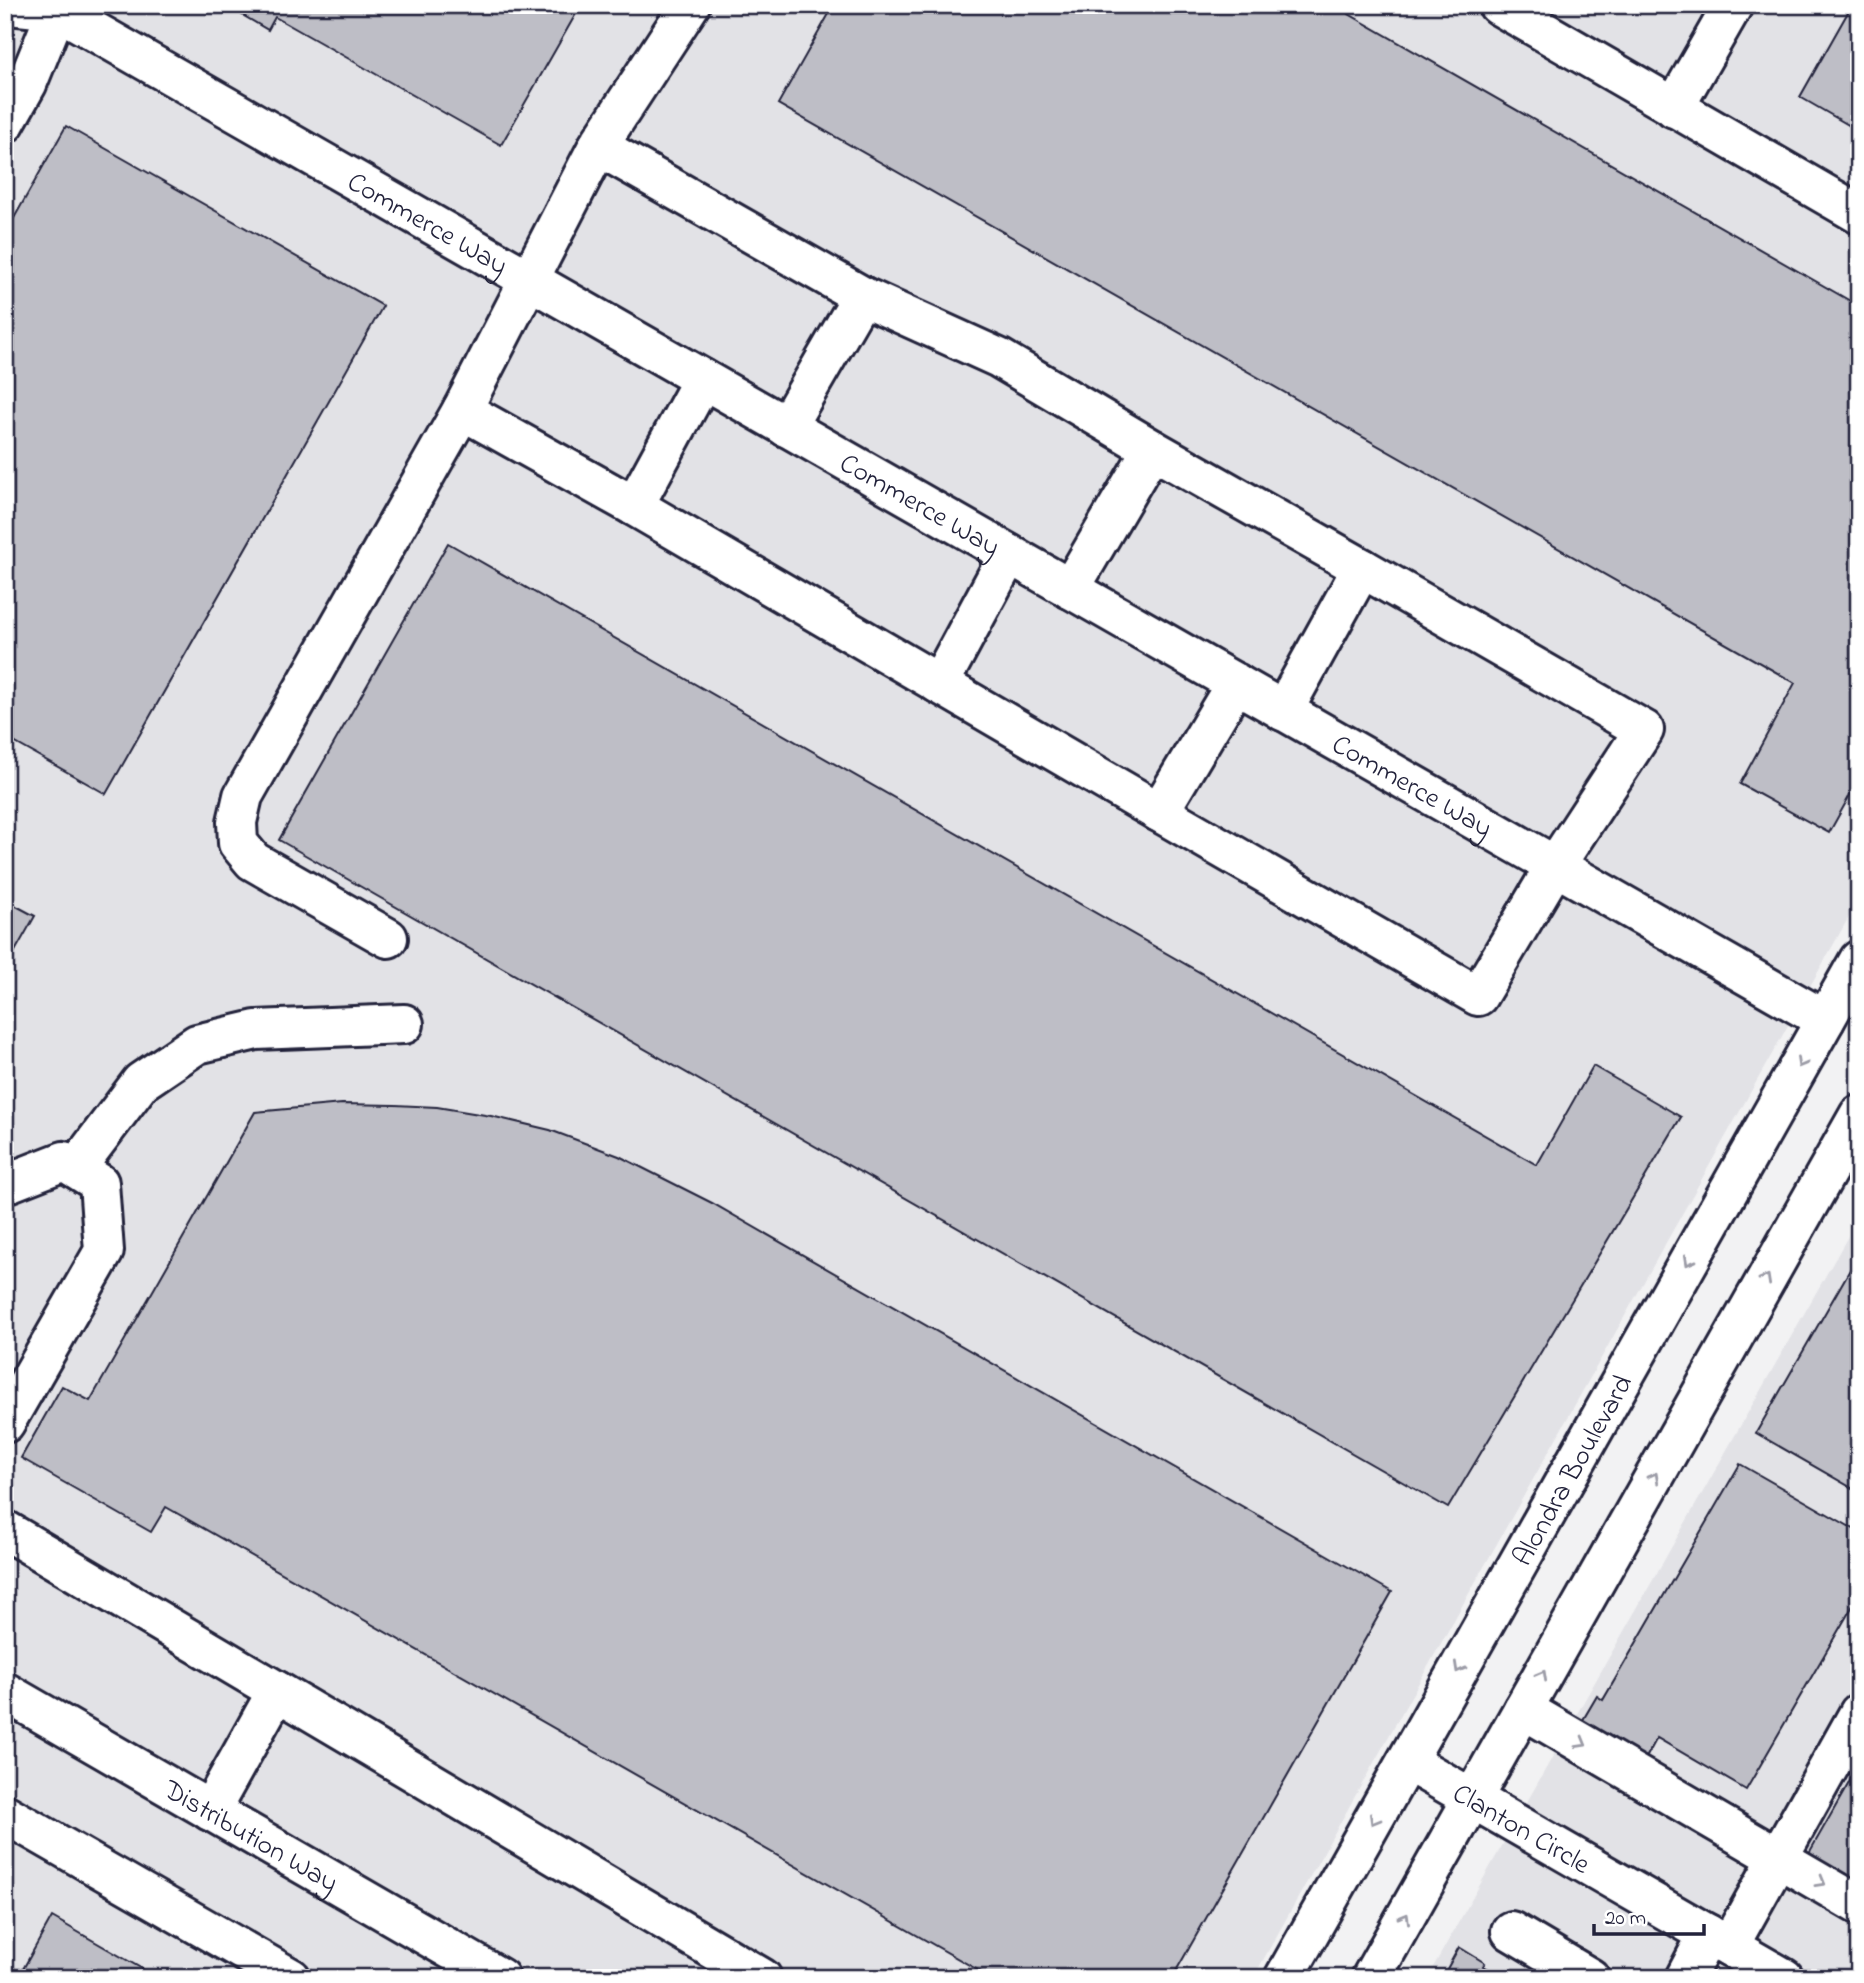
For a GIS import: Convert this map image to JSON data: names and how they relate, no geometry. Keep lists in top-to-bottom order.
{
  "streets": {
    "street": [
      "Commerce Way",
      "Alondra Boulevard",
      "Clanton Circle",
      "Distribution Way"
    ]
  },
  "crossings": [
    ["Commerce Way", "Alondra Boulevard"],
    ["Alondra Boulevard", "Clanton Circle"]
  ],
  "scale_bar": "20 m"
}
